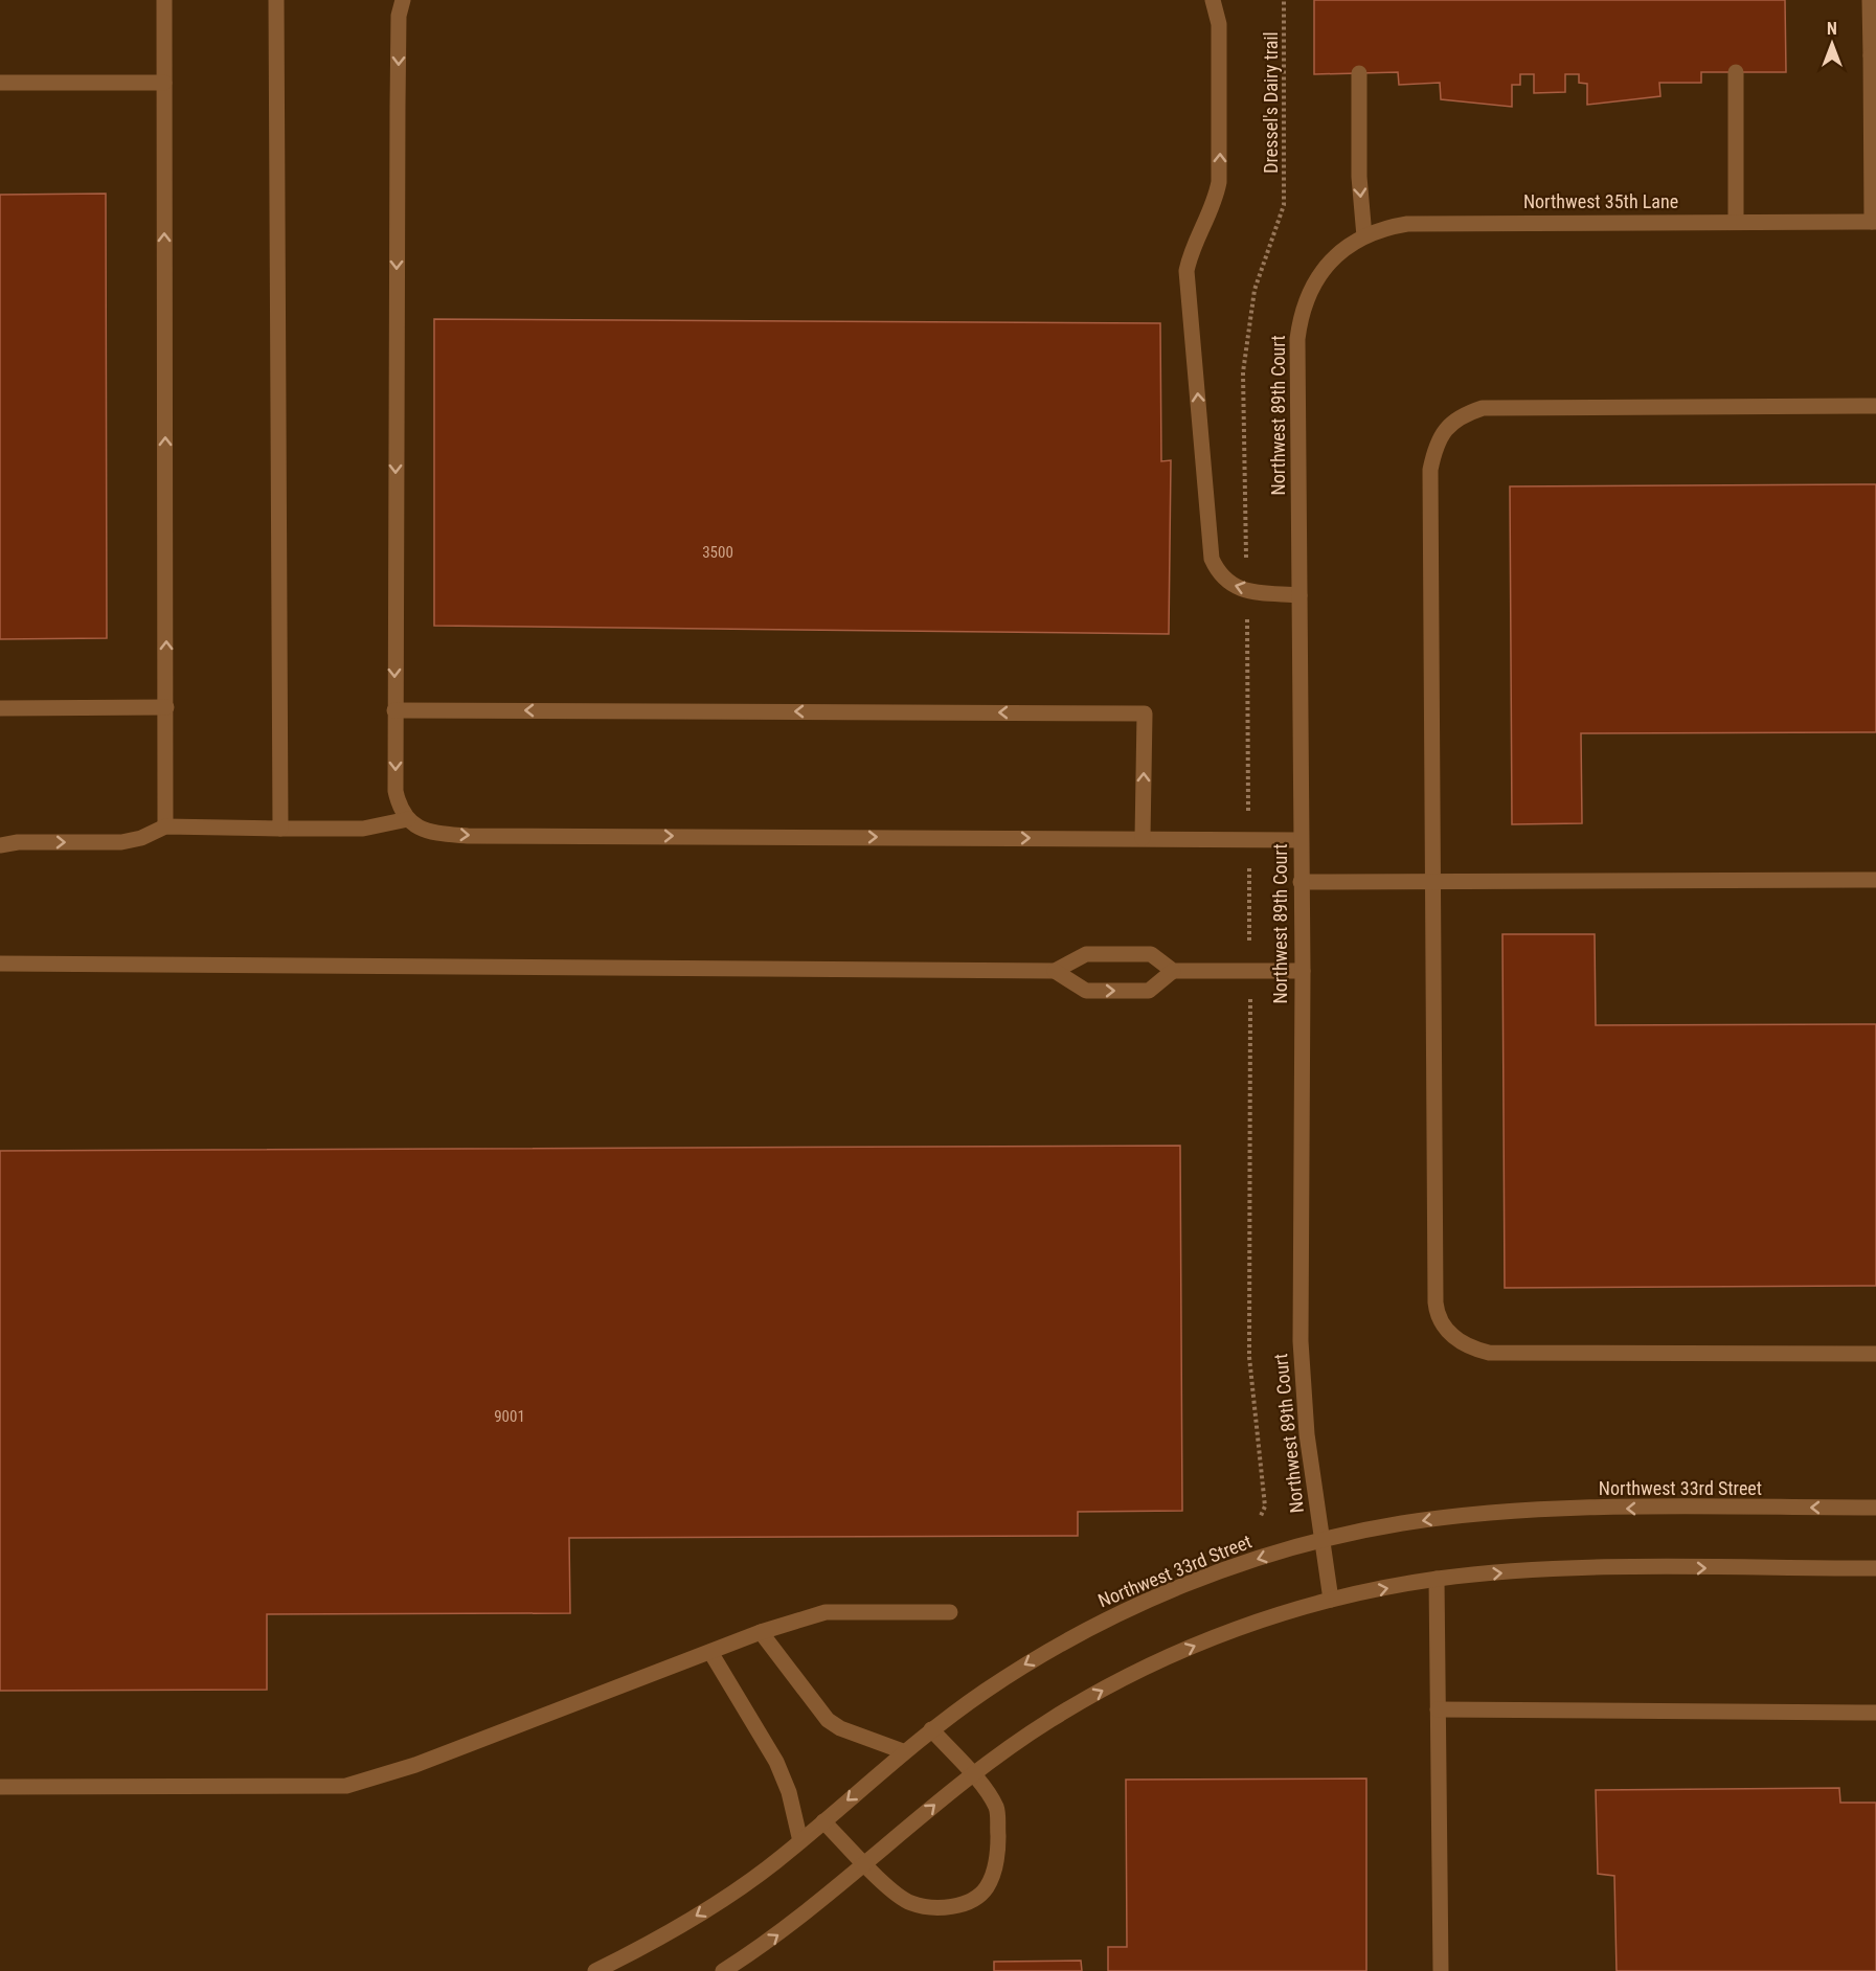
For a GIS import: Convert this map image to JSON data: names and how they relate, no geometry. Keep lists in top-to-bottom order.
{
  "streets": {
    "street": ["Northwest 35th Lane", "Northwest 89th Court", "Northwest 33rd Street"],
    "path": ["Dressel's Dairy trail"]
  },
  "crossings": [
    ["Northwest 35th Lane", "Northwest 89th Court"],
    ["Northwest 89th Court", "Northwest 33rd Street"]
  ],
  "house_numbers": ["3500", "9001"],
  "north": "top"
}
